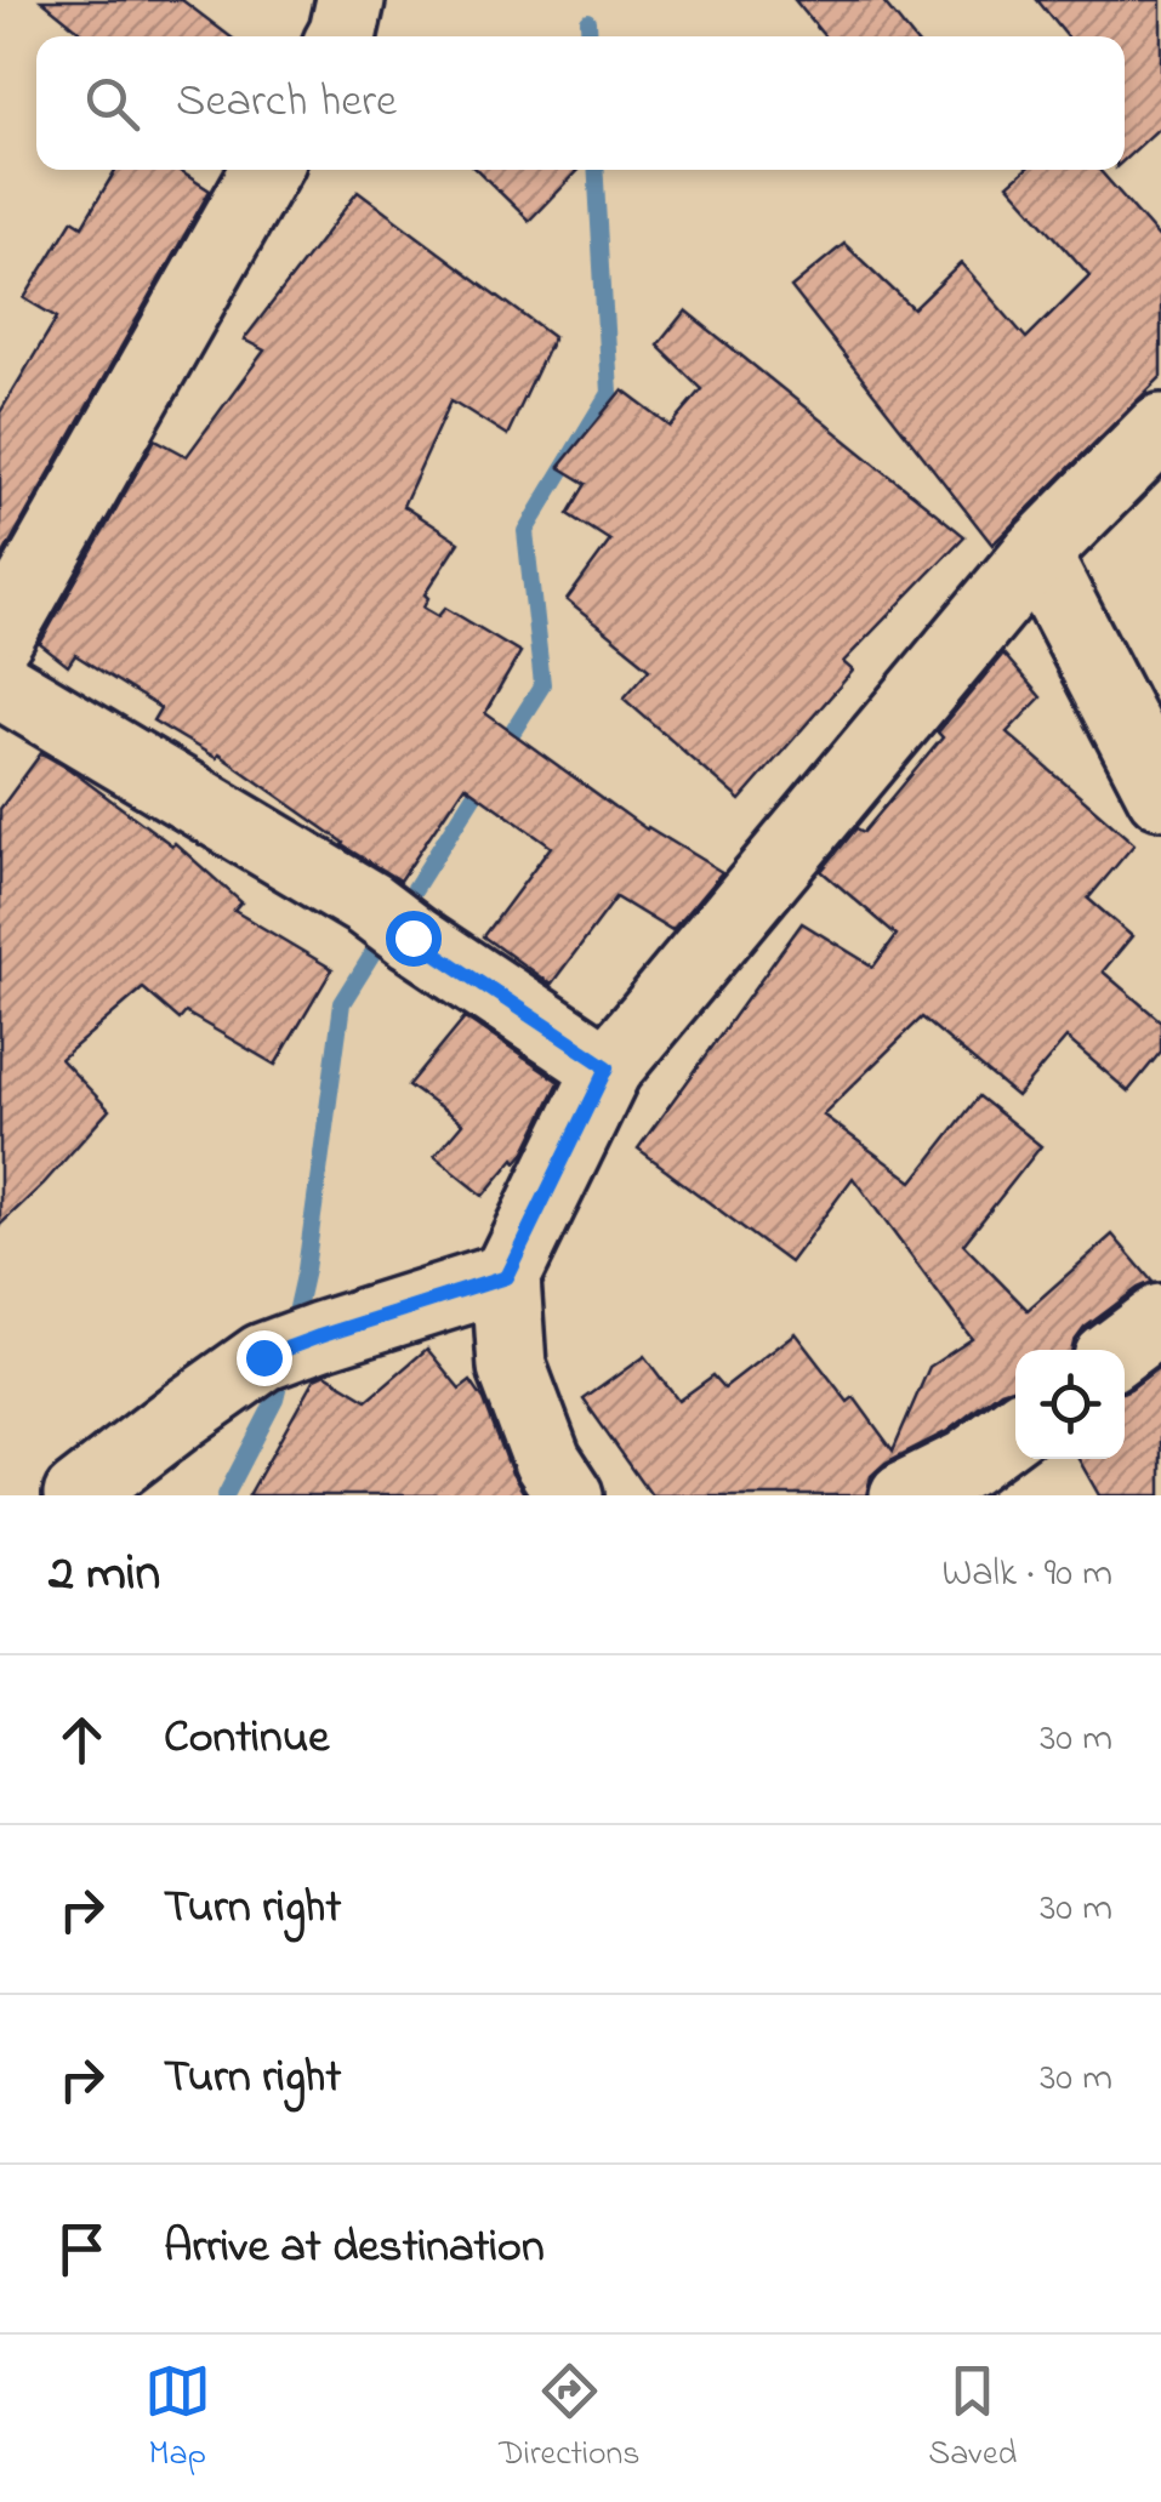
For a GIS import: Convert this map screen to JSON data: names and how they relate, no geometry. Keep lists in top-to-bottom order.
{
  "page": {
    "search": "Search here",
    "heading": ["2 min", "Walk · 90 m"],
    "list": [
      ["Continue", "30 m"],
      ["Turn right", "30 m"],
      ["Turn right", "30 m"],
      "Arrive at destination"
    ],
    "nav": ["Map", "Directions", "Saved"]
  }
}
